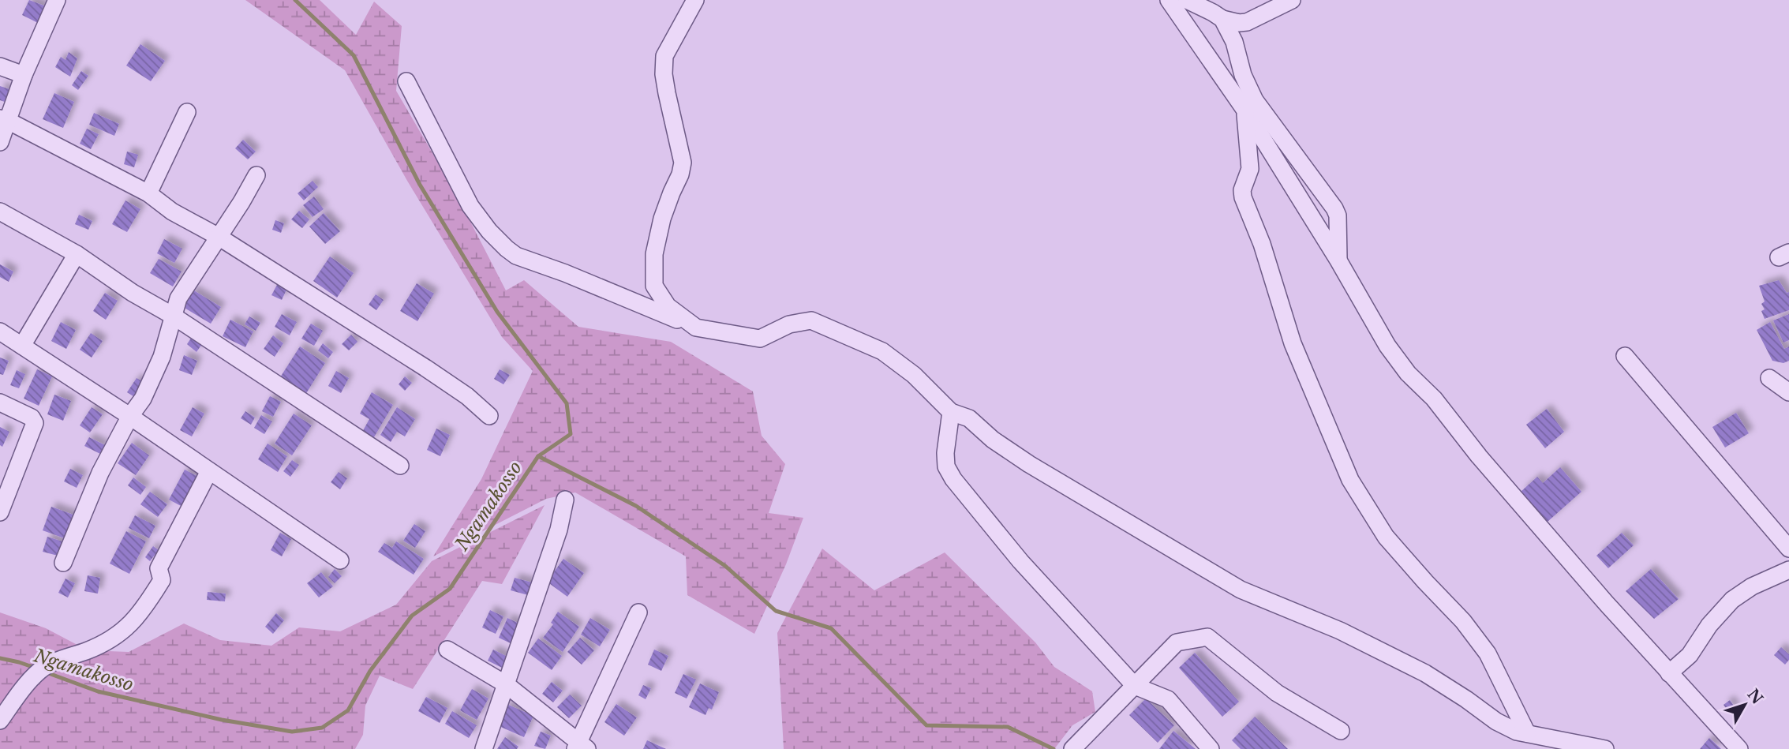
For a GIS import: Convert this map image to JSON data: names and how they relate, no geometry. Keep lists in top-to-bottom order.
{
  "water": ["Ngamakosso"],
  "north": "top right"
}
